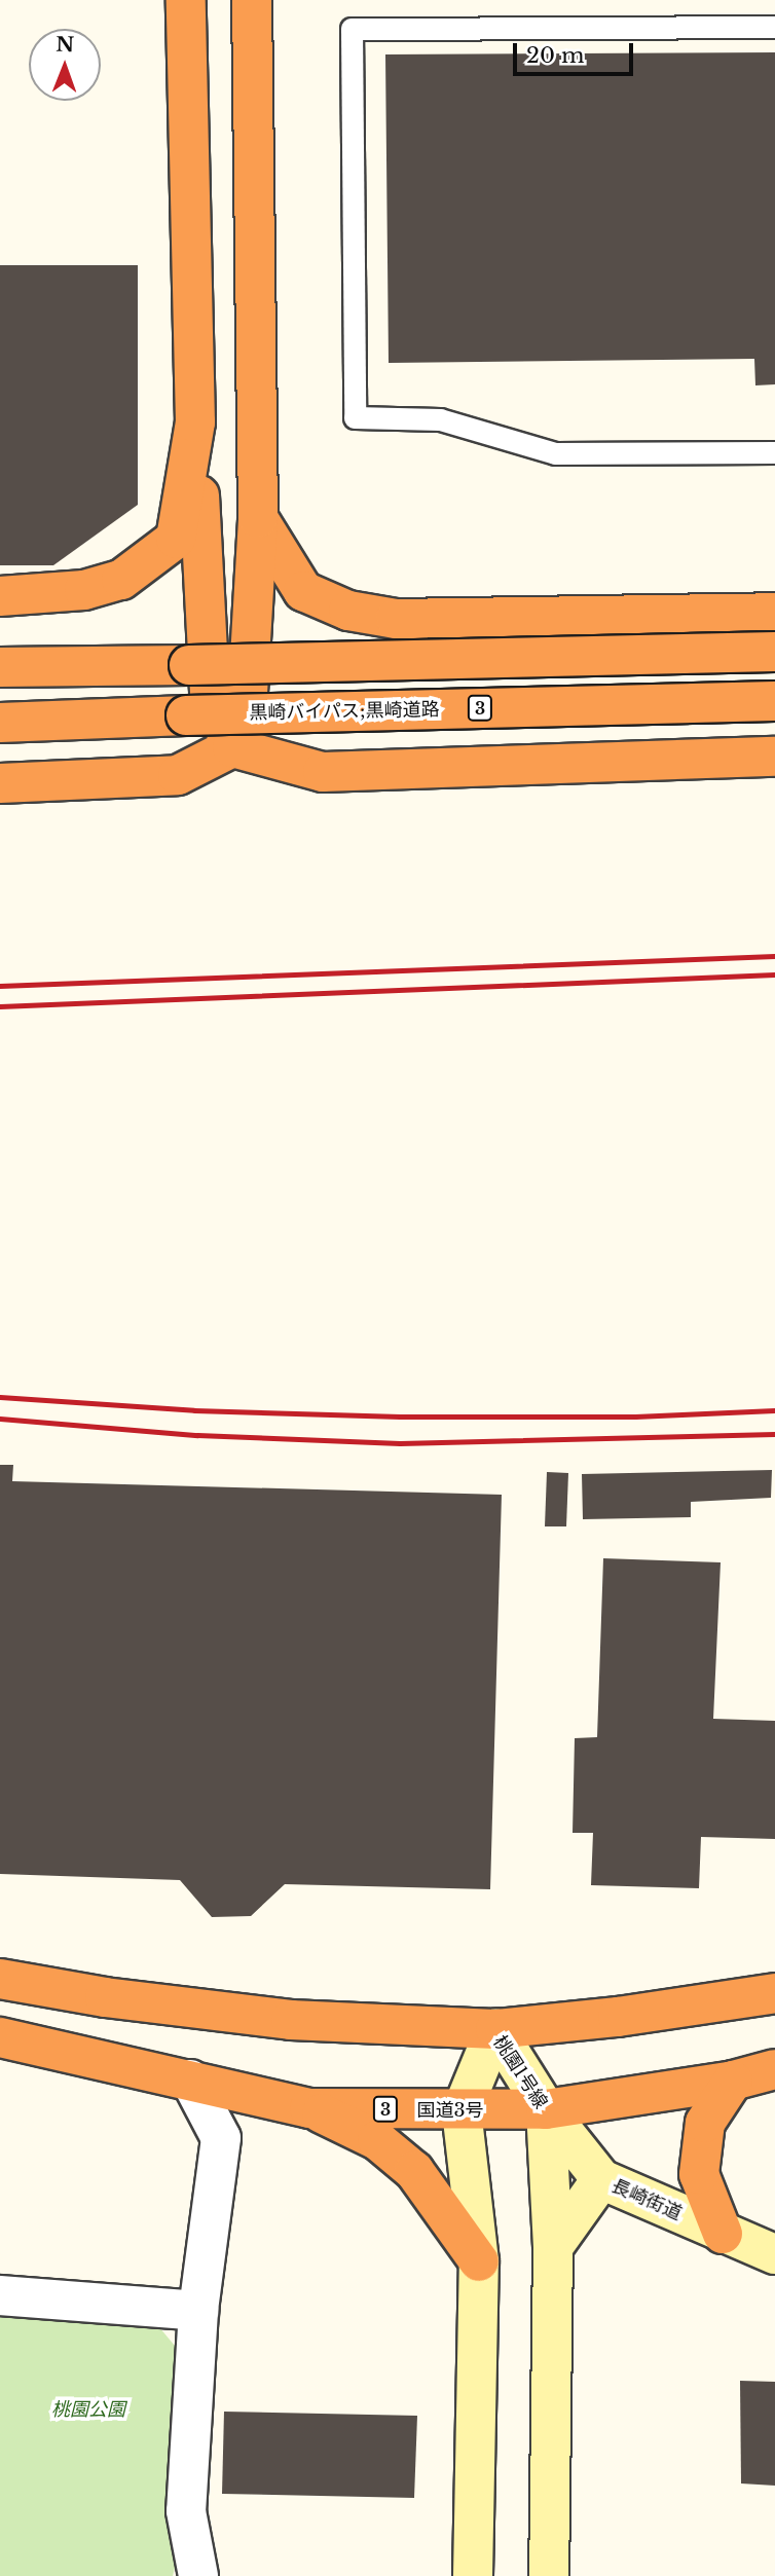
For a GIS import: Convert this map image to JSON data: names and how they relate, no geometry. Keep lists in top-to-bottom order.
{
  "streets": {
    "highway": ["3", "黒崎バイパス;黒崎道路", "国道3号"],
    "street": ["桃園1号線", "長崎街道"]
  },
  "crossings": [
    ["桃園1号線", "国道3号"],
    ["桃園1号線", "長崎街道"],
    ["国道3号", "長崎街道"]
  ],
  "parks": ["桃園公園"],
  "scale_bar": "20 m",
  "north": "top"
}
